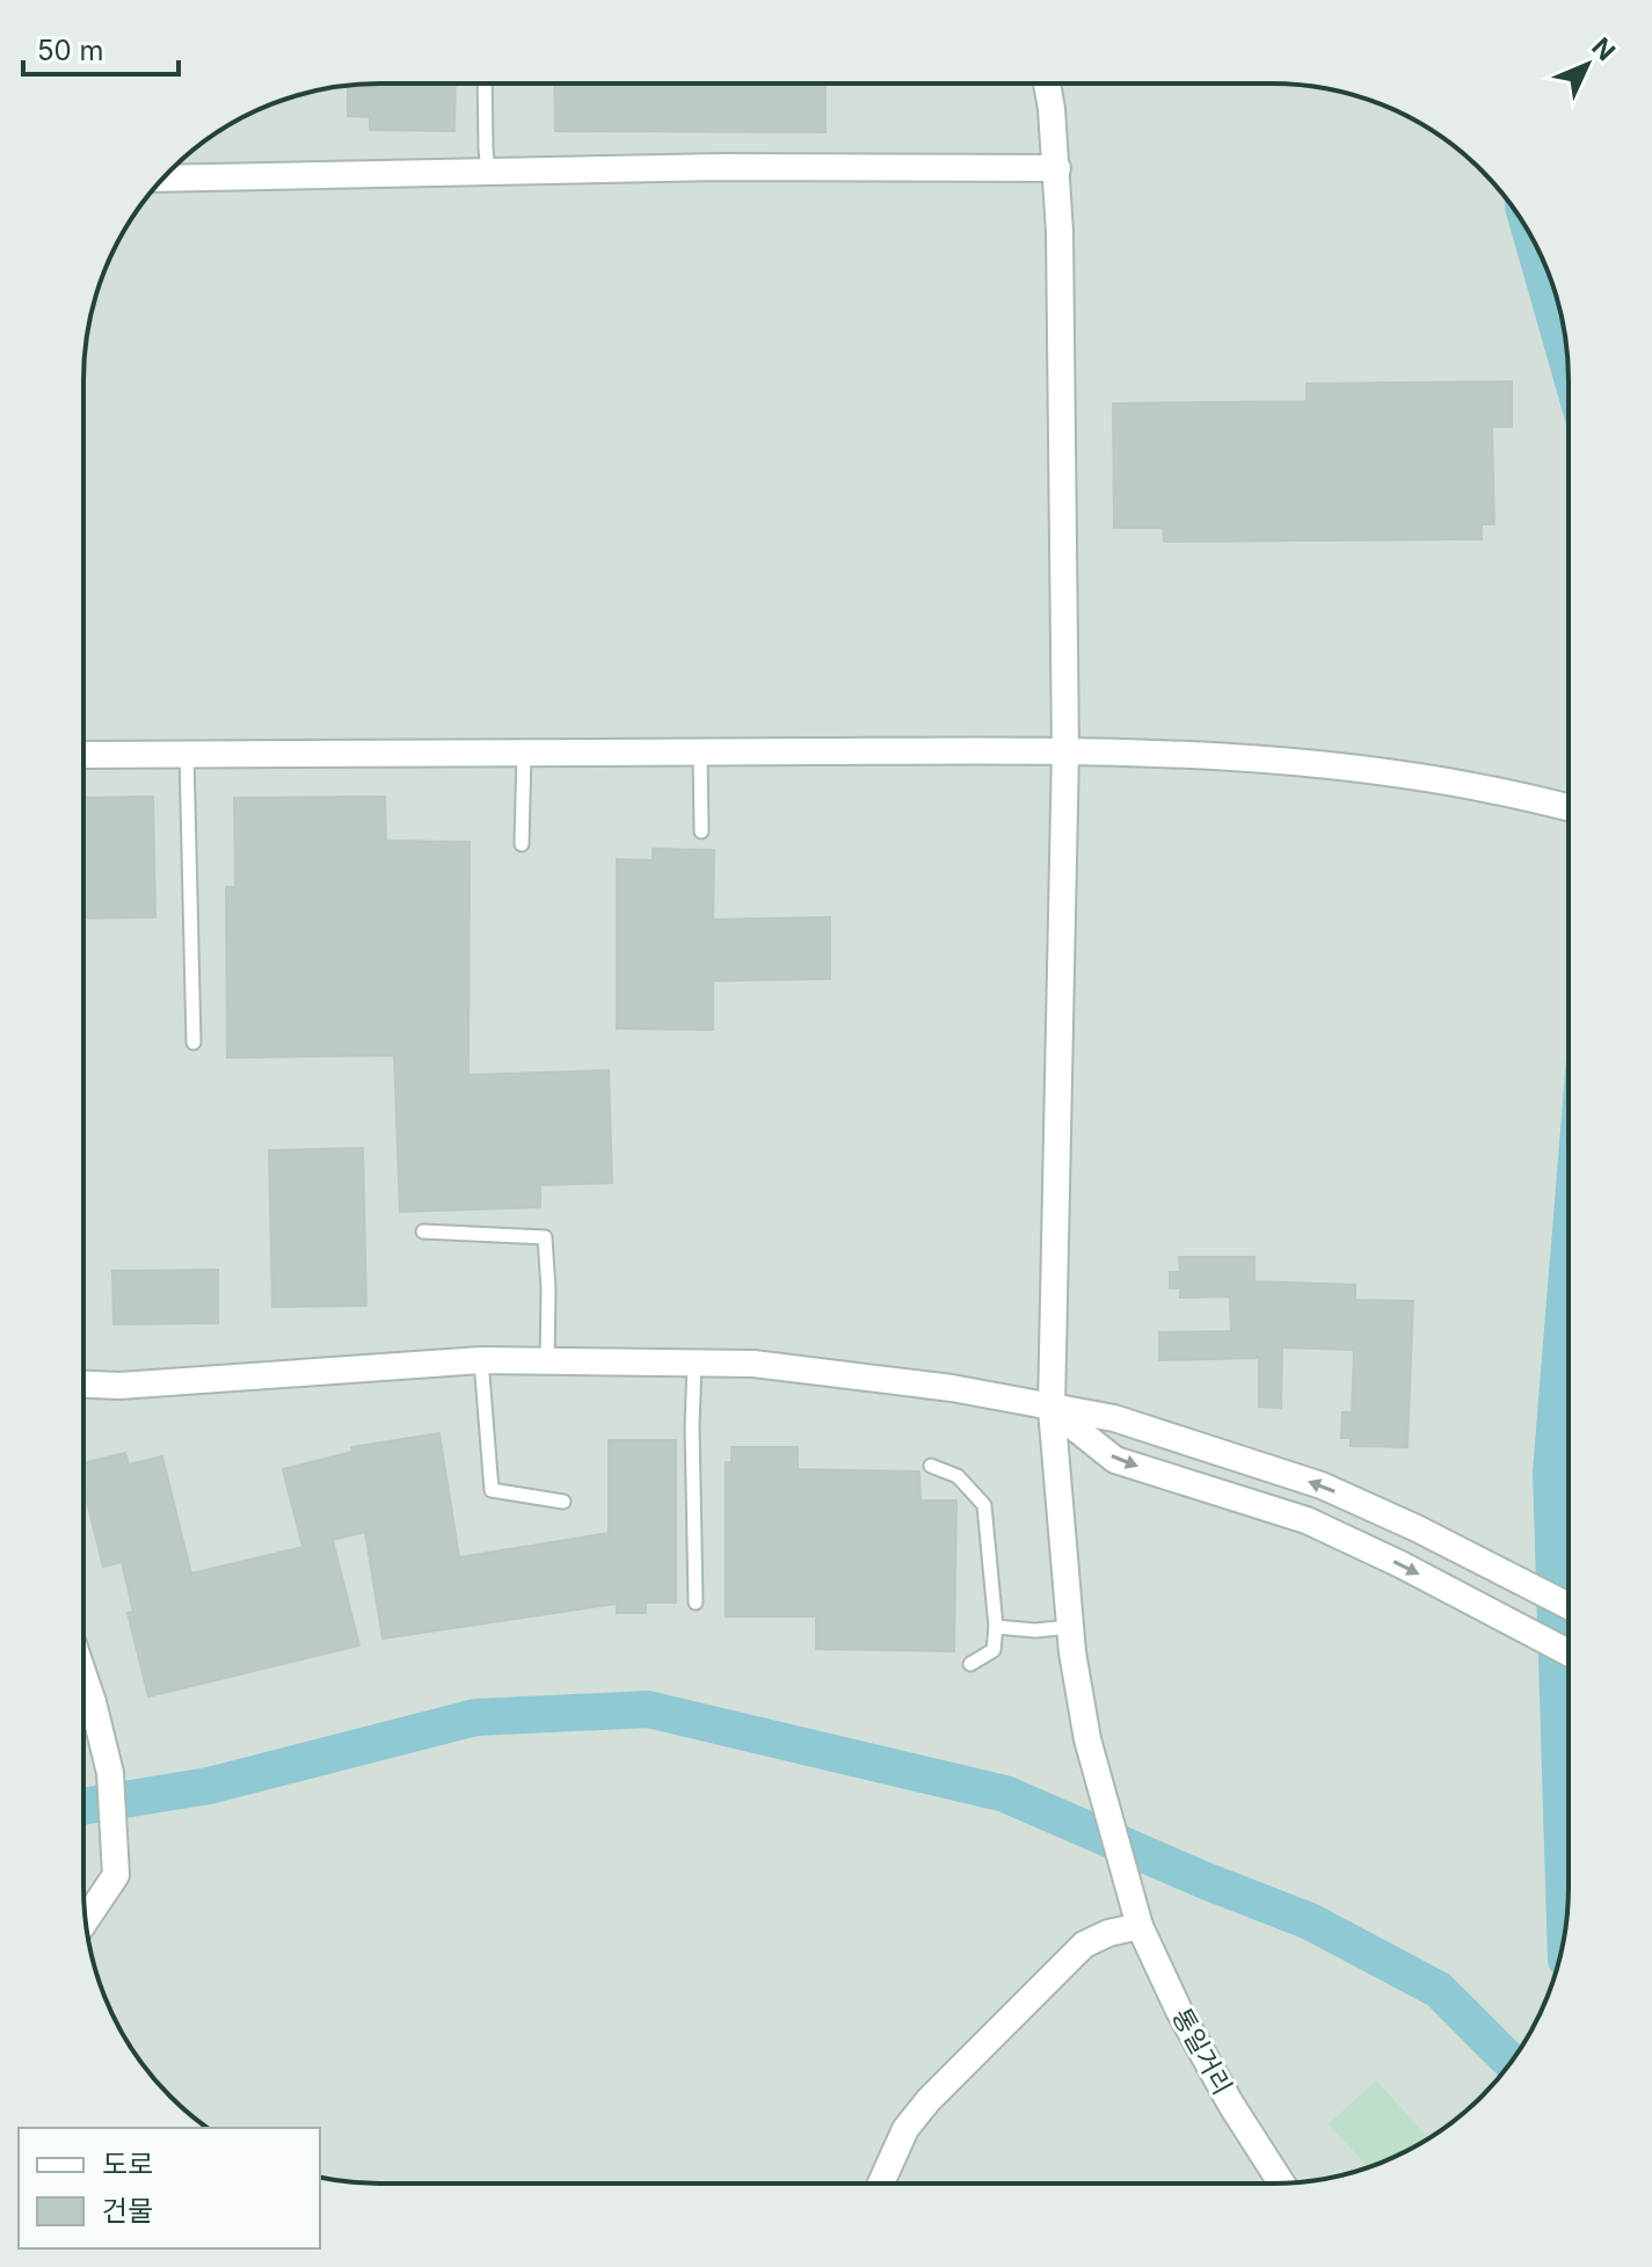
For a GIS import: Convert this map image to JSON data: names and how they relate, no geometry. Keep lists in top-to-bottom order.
{
  "streets": {
    "street": ["통일거리"]
  },
  "legend": ["도로", "건물"],
  "scale_bar": "50 m",
  "north": "top right"
}
